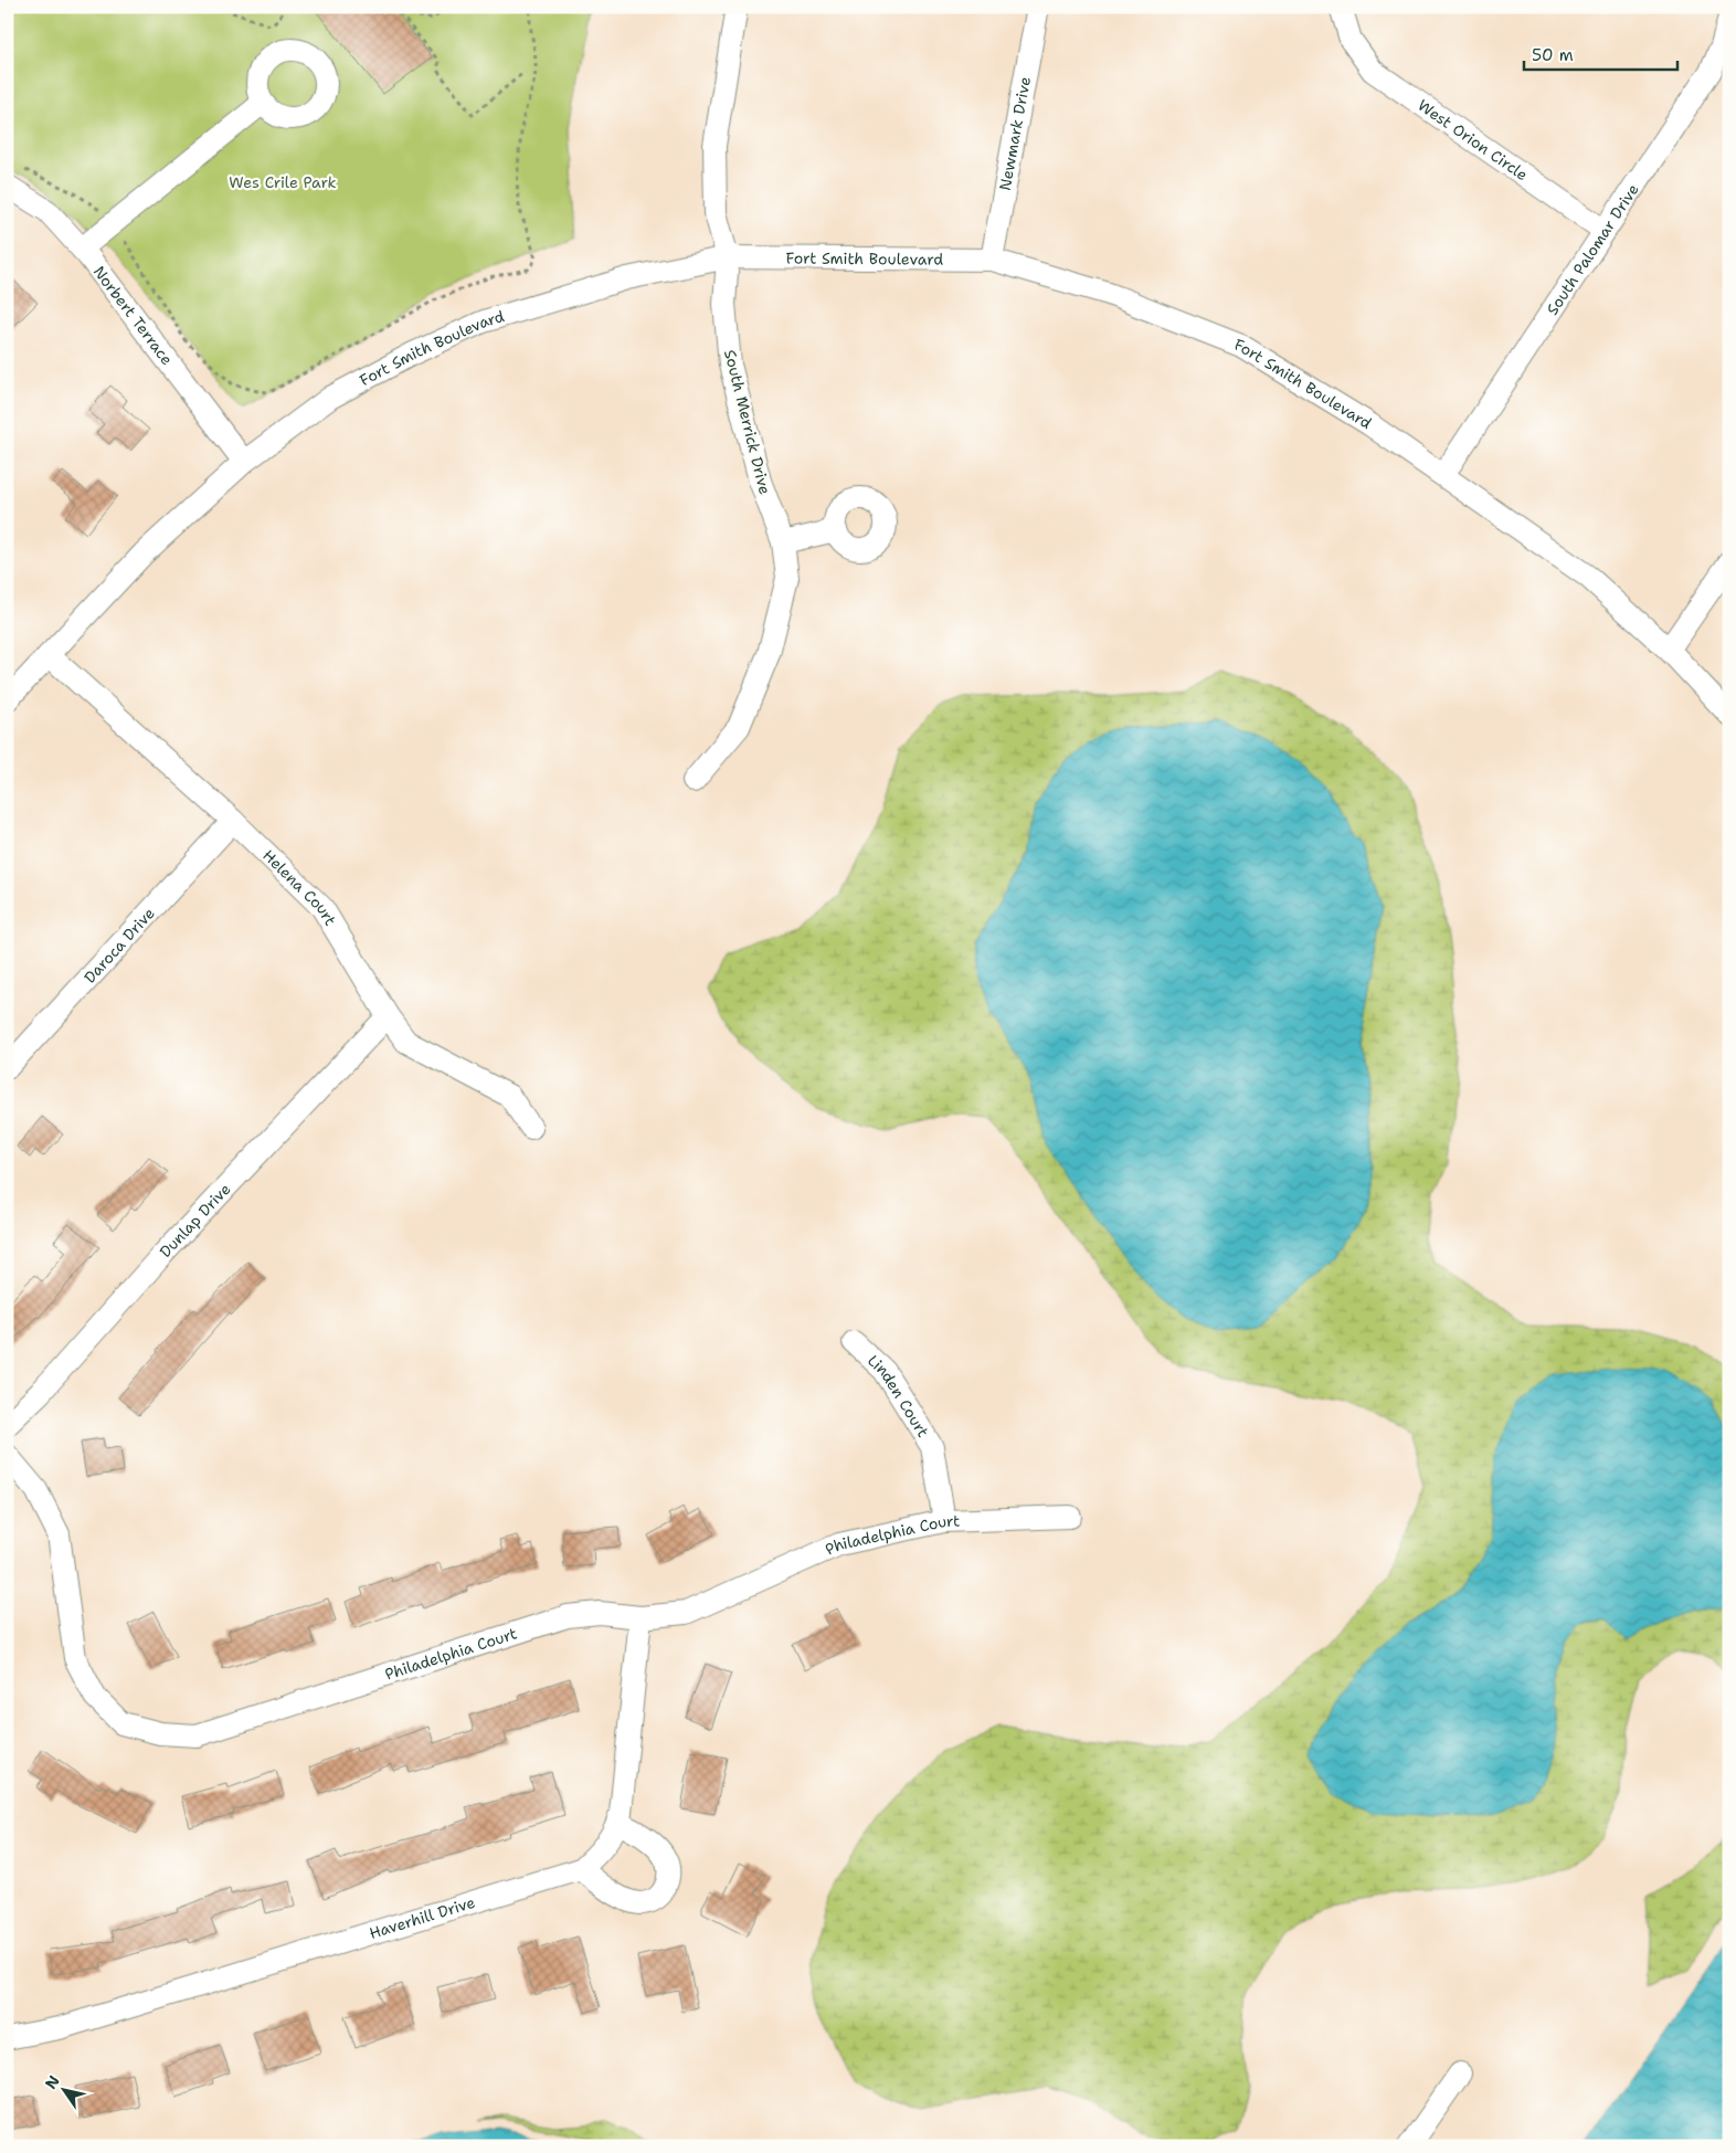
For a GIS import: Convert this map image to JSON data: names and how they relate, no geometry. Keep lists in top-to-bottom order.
{
  "streets": {
    "street": [
      "Newmark Drive",
      "West Orion Circle",
      "South Palomar Drive",
      "Fort Smith Boulevard",
      "Norbert Terrace",
      "South Merrick Drive",
      "Helena Court",
      "Daroca Drive",
      "Dunlap Drive",
      "Linden Court",
      "Philadelphia Court",
      "Haverhill Drive"
    ]
  },
  "crossings": [
    ["Newmark Drive", "Fort Smith Boulevard"],
    ["West Orion Circle", "South Palomar Drive"],
    ["South Palomar Drive", "Fort Smith Boulevard"],
    ["Fort Smith Boulevard", "Norbert Terrace"],
    ["Fort Smith Boulevard", "South Merrick Drive"],
    ["Fort Smith Boulevard", "Helena Court"],
    ["Helena Court", "Daroca Drive"],
    ["Helena Court", "Dunlap Drive"],
    ["Linden Court", "Philadelphia Court"],
    ["Philadelphia Court", "Haverhill Drive"]
  ],
  "parks": ["Wes Crile Park"],
  "scale_bar": "50 m",
  "north": "top left"
}
